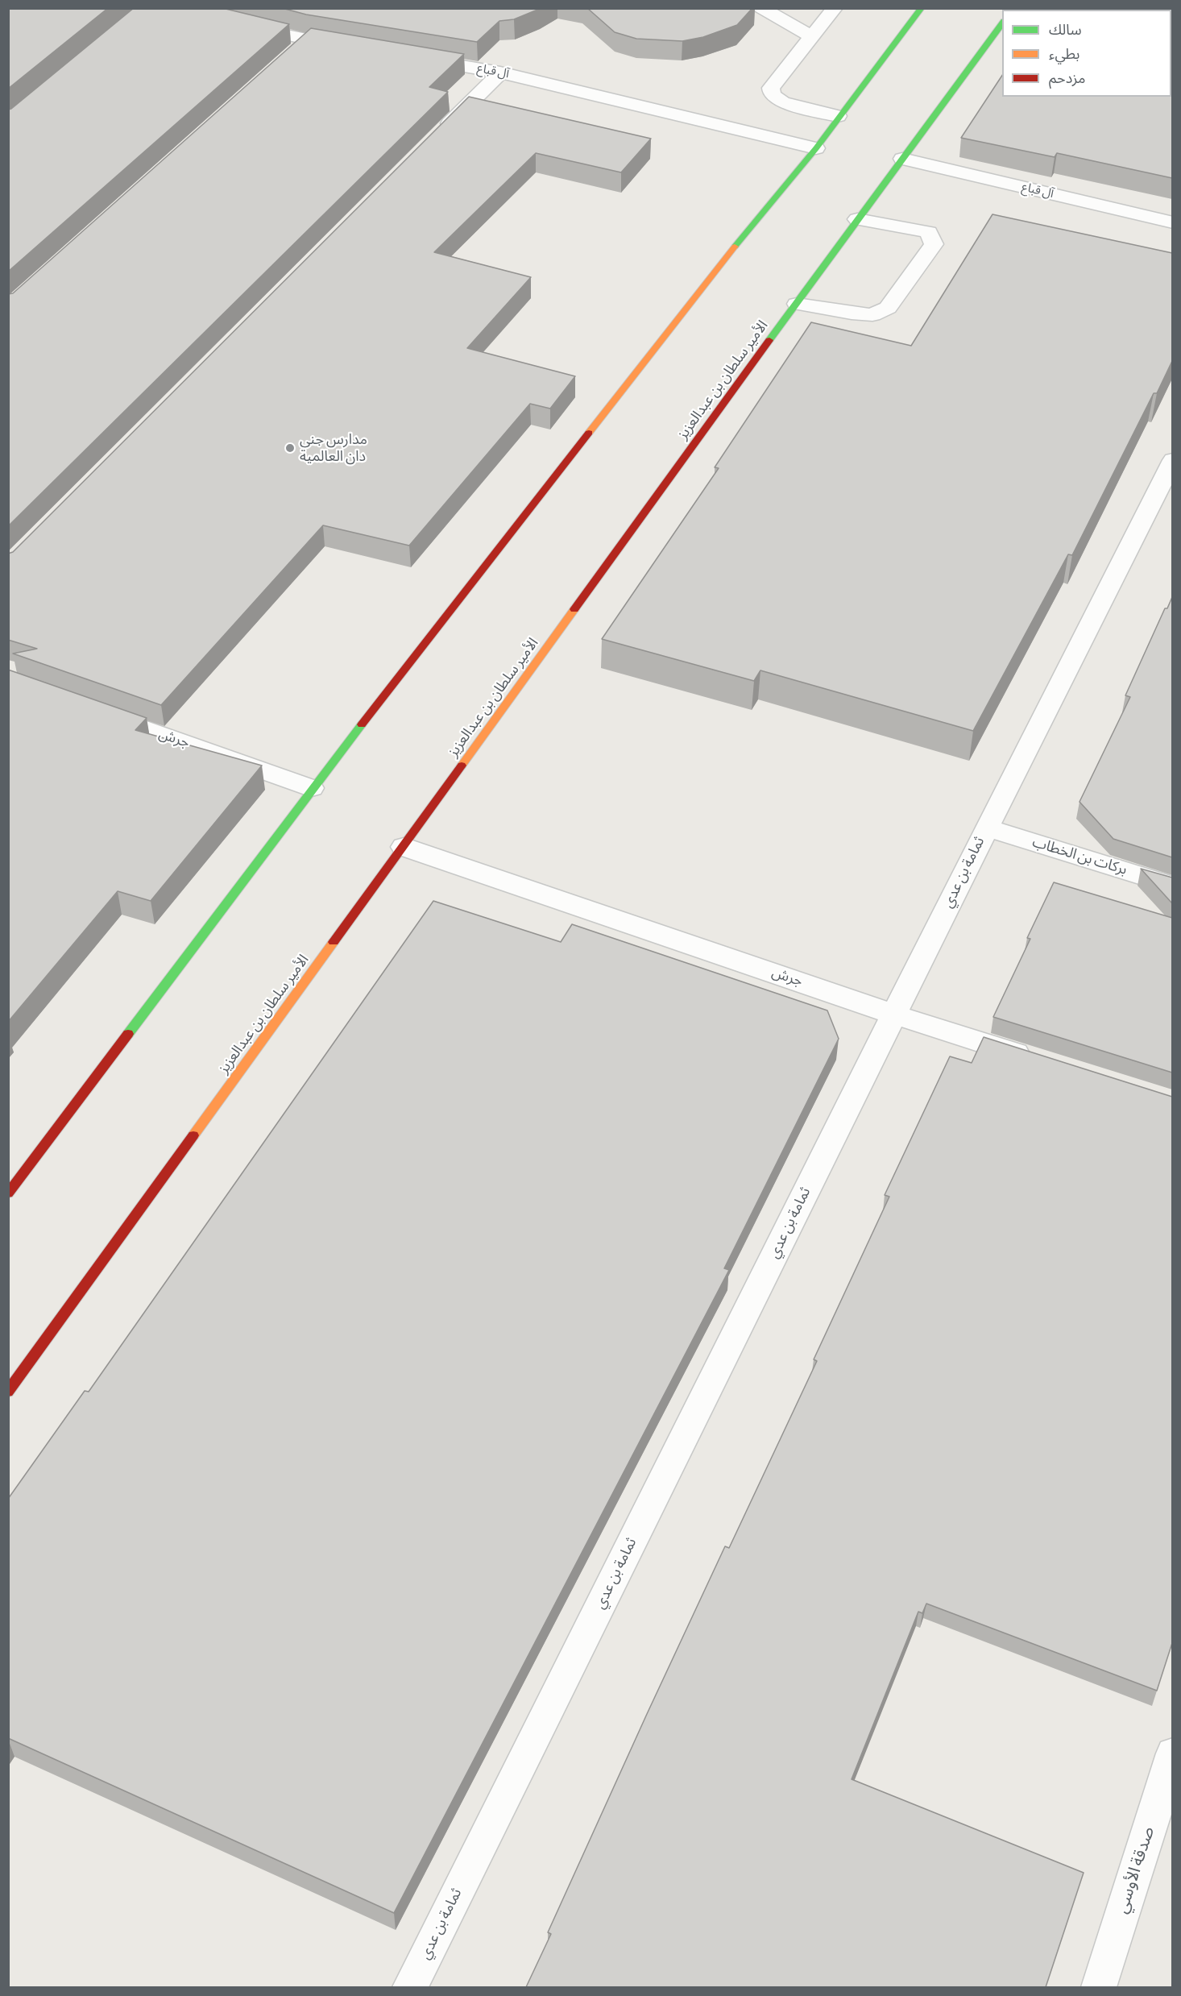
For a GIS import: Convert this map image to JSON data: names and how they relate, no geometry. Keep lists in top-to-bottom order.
{
  "streets": {
    "street": [
      "آل قباع",
      "الأمير سلطان بن عبدالعزيز",
      "جرش",
      "بركات بن الخطاب",
      "ثمامة بن عدي",
      "صدقة الأوسي"
    ]
  },
  "crossings": [
    ["آل قباع", "الأمير سلطان بن عبدالعزيز"],
    ["الأمير سلطان بن عبدالعزيز", "جرش"],
    ["جرش", "ثمامة بن عدي"],
    ["بركات بن الخطاب", "ثمامة بن عدي"]
  ],
  "places": ["مدارس جنى دان العالمية"],
  "legend": ["سالك", "بطيء", "مزدحم"]
}
